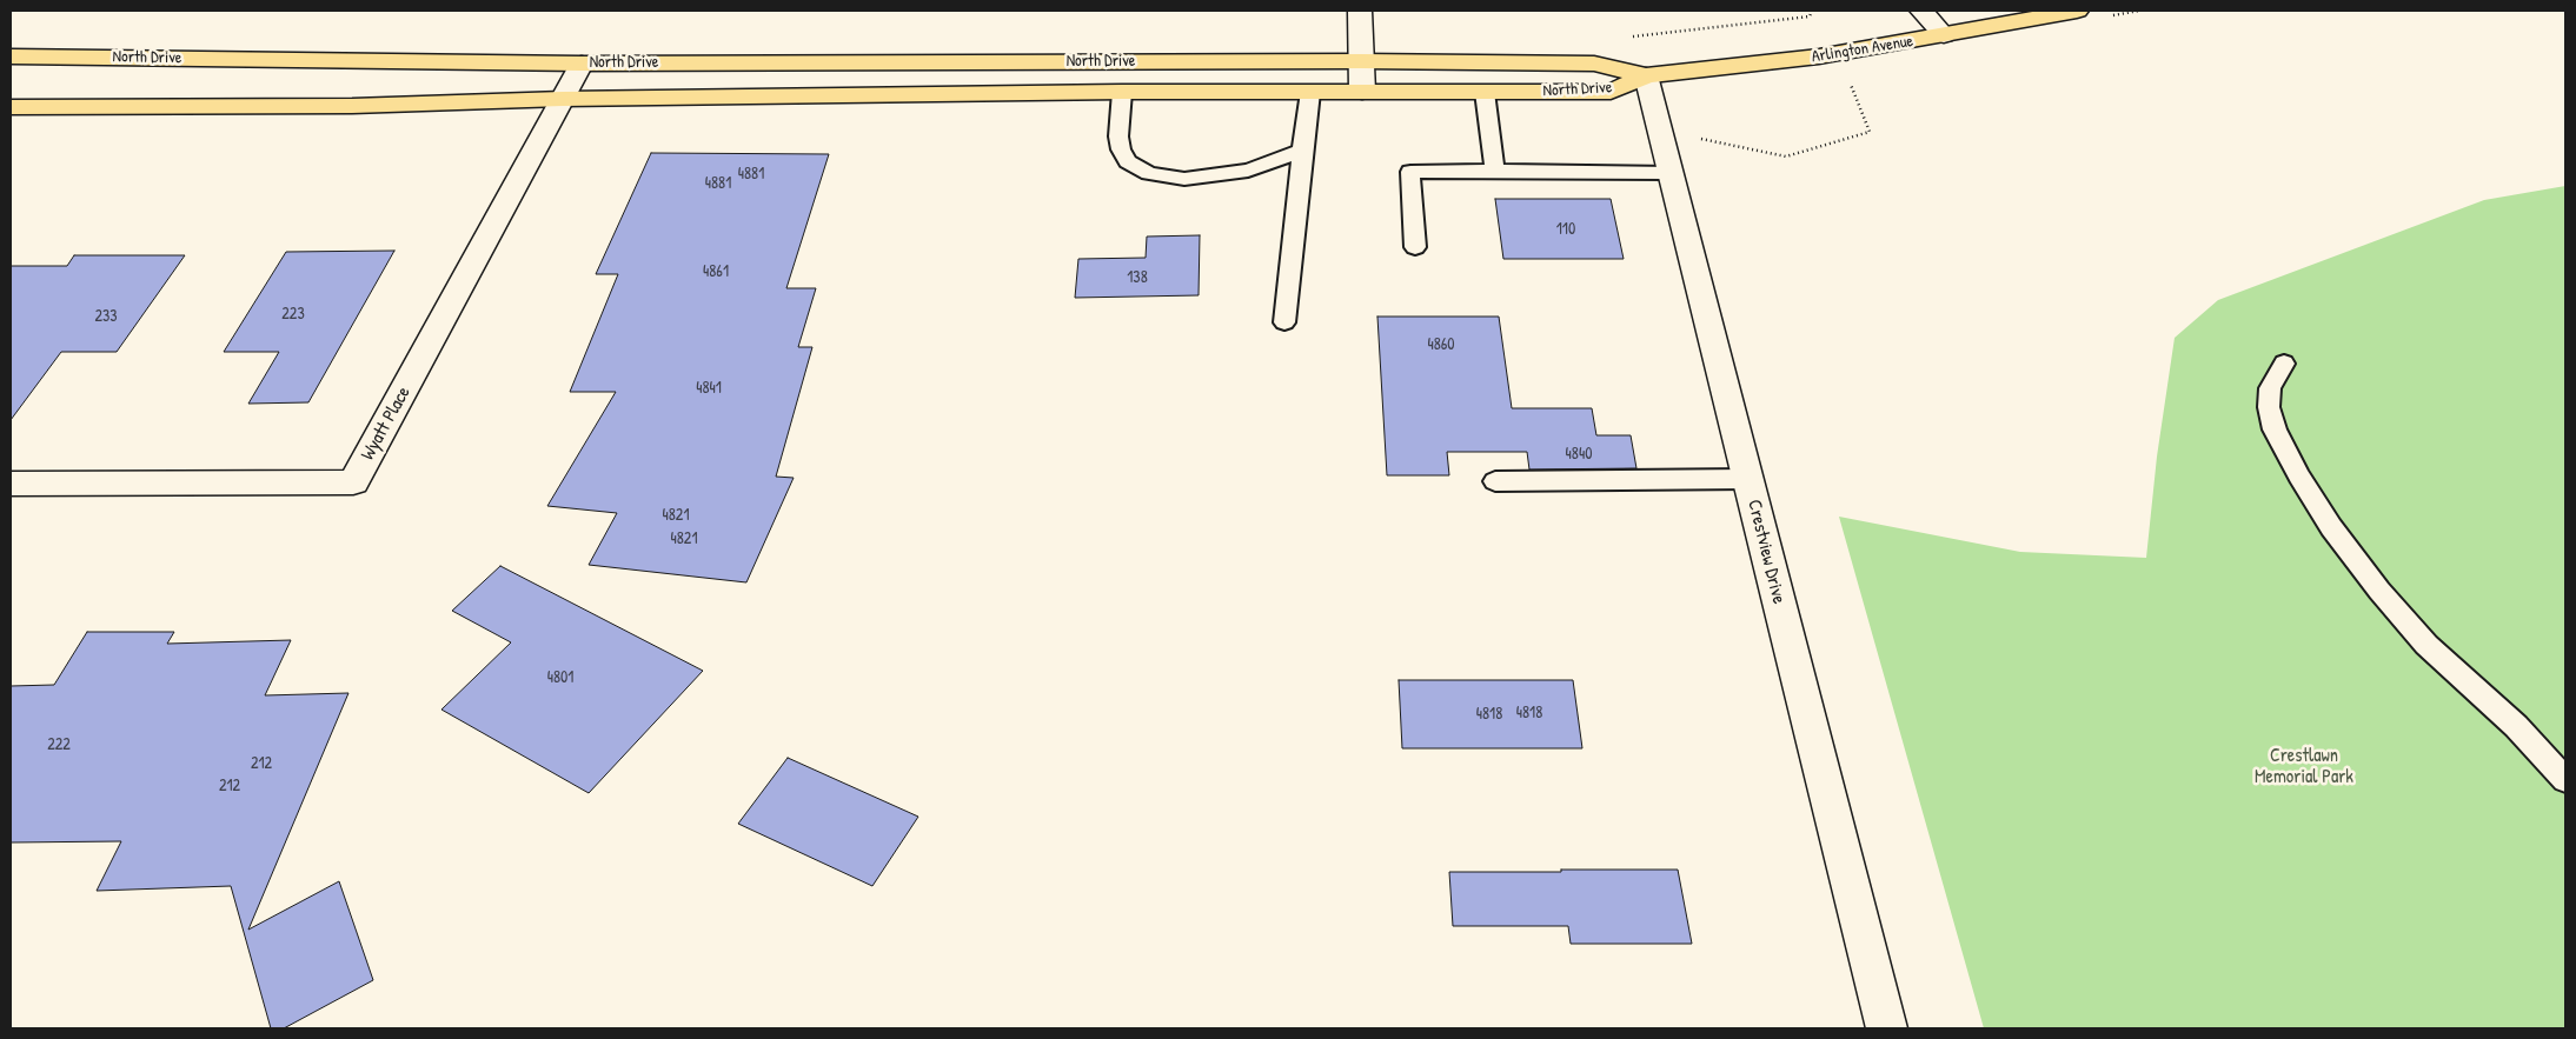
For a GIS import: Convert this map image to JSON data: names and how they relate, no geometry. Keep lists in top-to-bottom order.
{
  "streets": {
    "main road": ["Arlington Avenue", "North Drive"],
    "street": ["Wyatt Place", "Crestview Drive"]
  },
  "crossings": [
    ["Arlington Avenue", "North Drive"],
    ["Arlington Avenue", "Crestview Drive"],
    ["North Drive", "Wyatt Place"],
    ["North Drive", "Crestview Drive"]
  ],
  "parks": ["Crestlawn Memorial Park"],
  "house_numbers": [
    "4881",
    "4881",
    "110",
    "4861",
    "138",
    "223",
    "233",
    "4860",
    "4841",
    "4840",
    "4821",
    "4821",
    "4801",
    "4818",
    "4818",
    "222",
    "212",
    "212"
  ]
}
